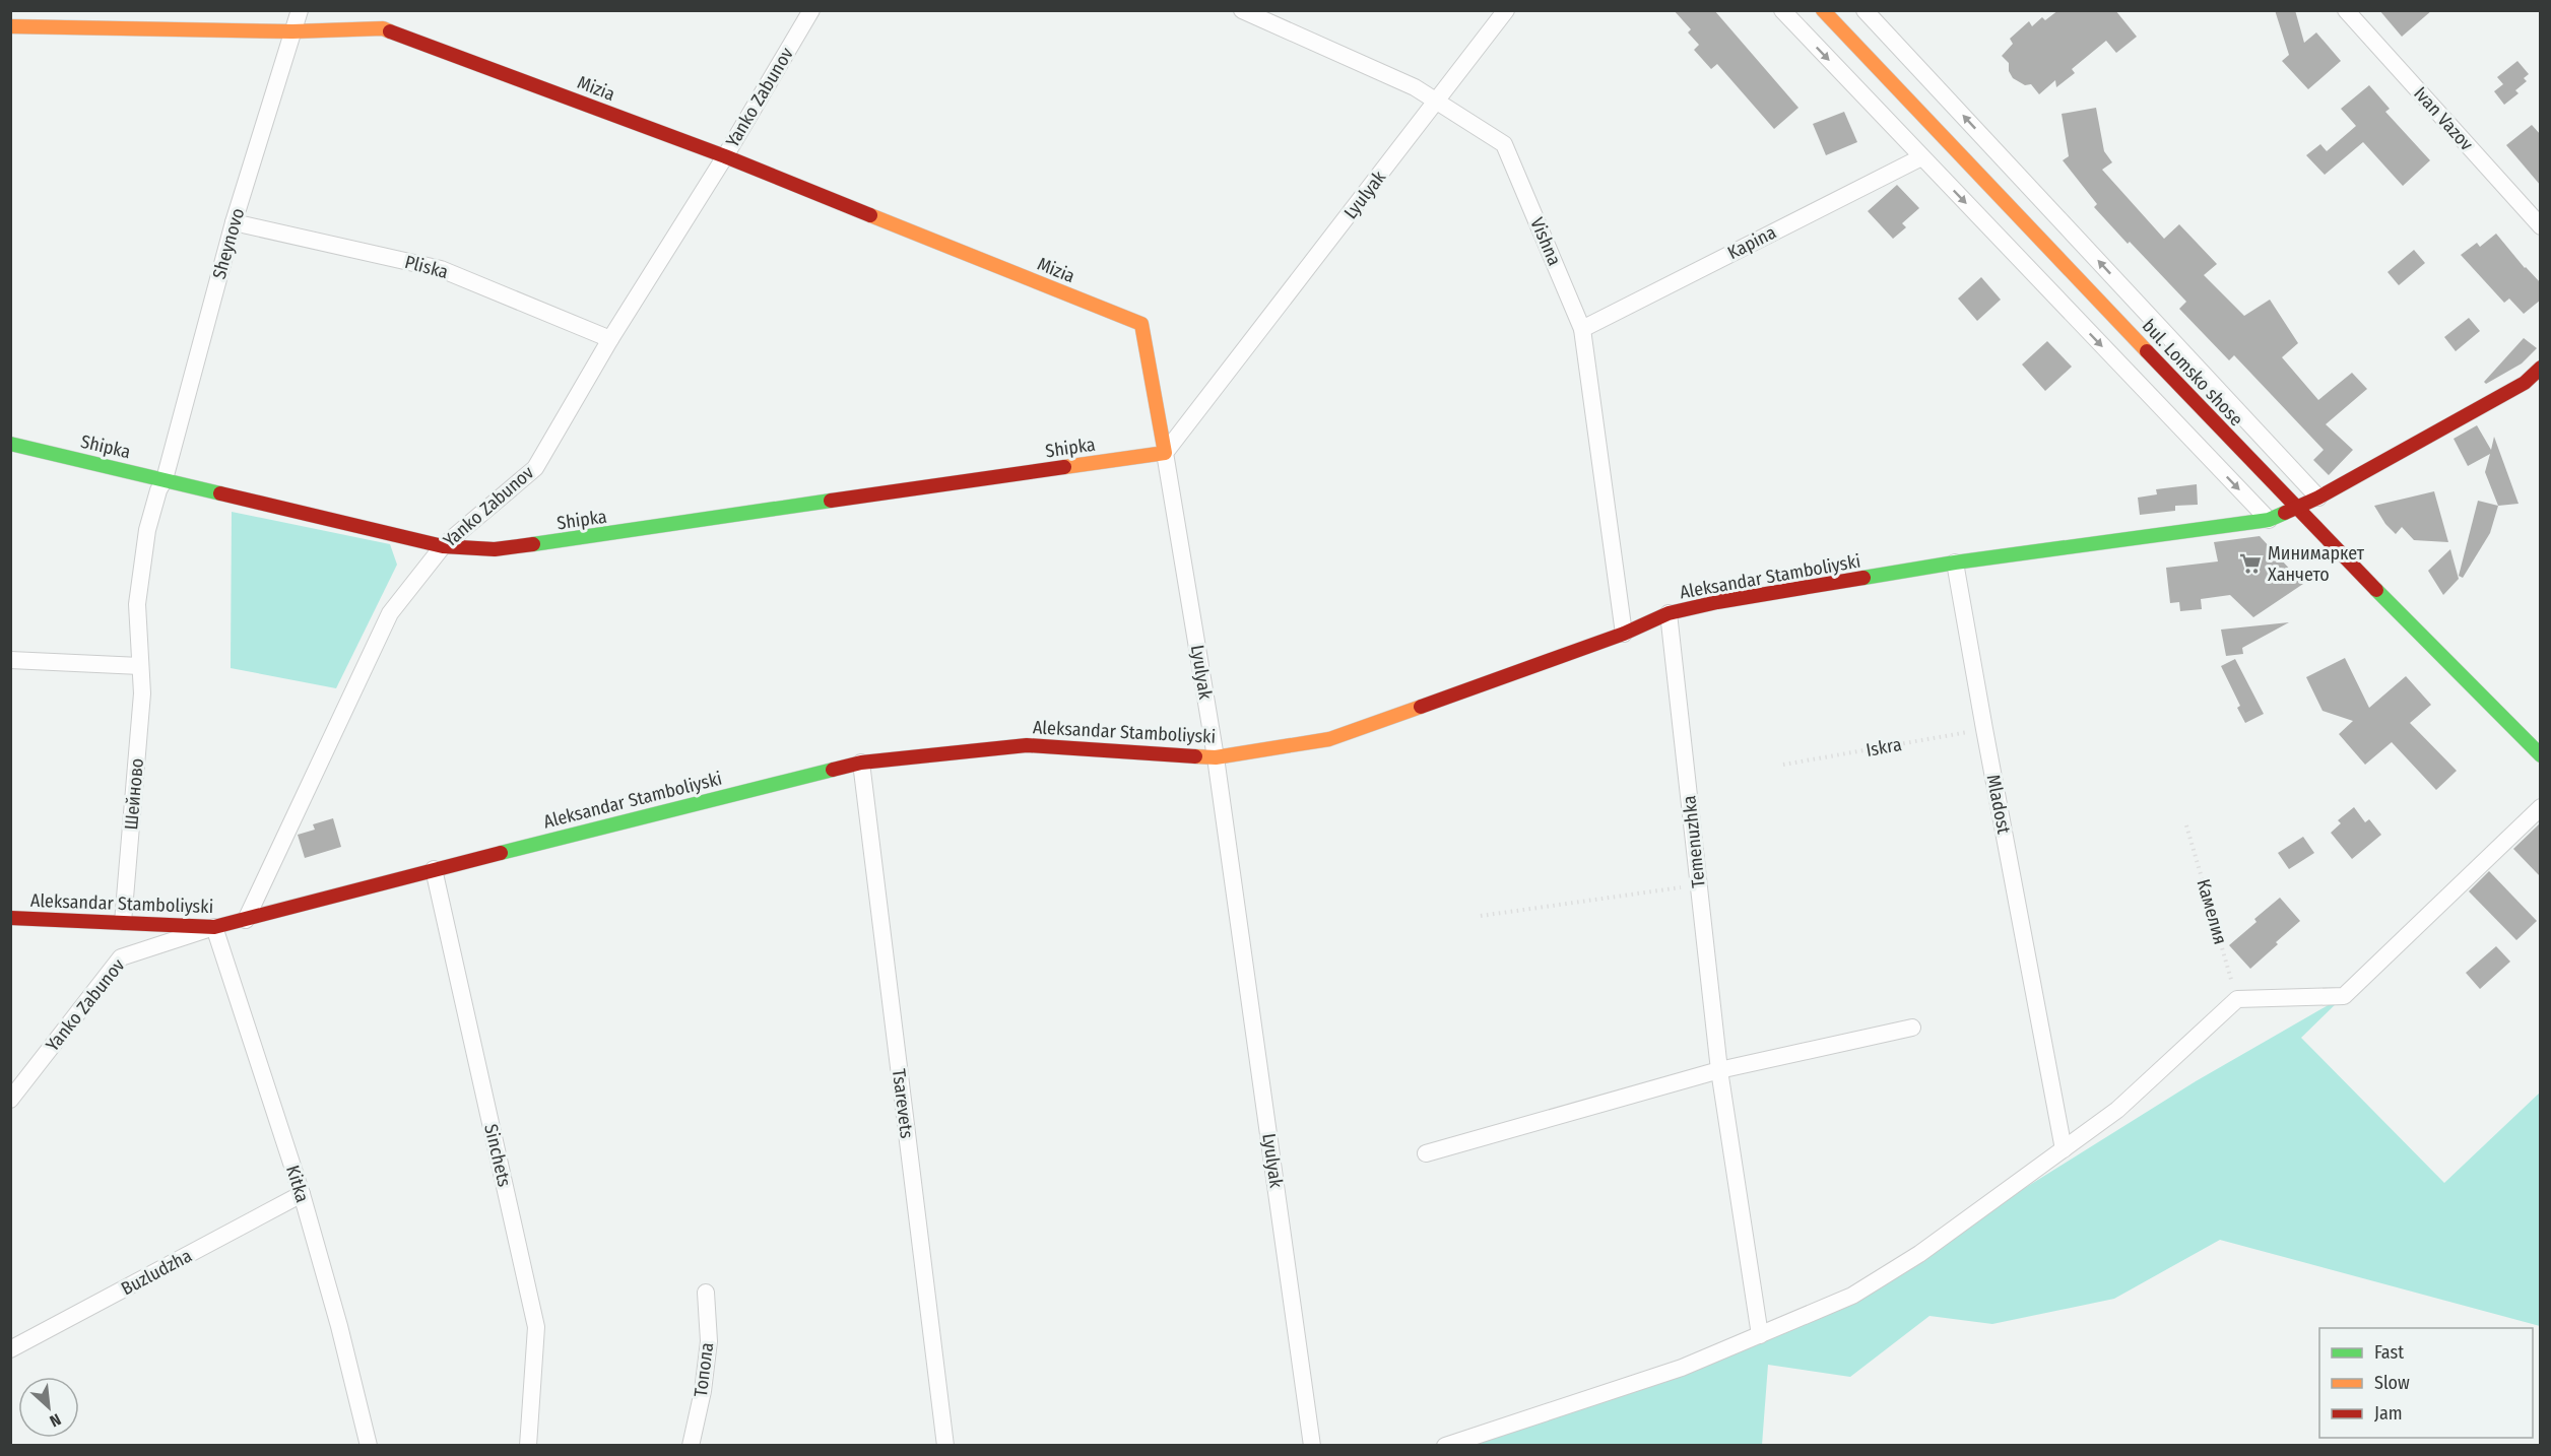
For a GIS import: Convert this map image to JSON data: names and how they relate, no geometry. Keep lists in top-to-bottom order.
{
  "streets": {
    "street": [
      "Mizia",
      "Yanko Zabunov",
      "Ivan Vazov",
      "Lyulyak",
      "Vishna",
      "Kapina",
      "Sheynovo",
      "Pliska",
      "bul. Lomsko shose",
      "Shipka",
      "Aleksandar Stamboliyski",
      "Шейново",
      "Mladost",
      "Temenuzhka",
      "Tsarevets",
      "Sinchets",
      "Kitka",
      "Buzludzha",
      "Топола"
    ],
    "path": ["Iskra", "Камелия"]
  },
  "crossings": [
    ["Mizia", "Yanko Zabunov"],
    ["Mizia", "Lyulyak"],
    ["Mizia", "Sheynovo"],
    ["Mizia", "Shipka"],
    ["Yanko Zabunov", "Pliska"],
    ["Yanko Zabunov", "Shipka"],
    ["Yanko Zabunov", "Aleksandar Stamboliyski"],
    ["Yanko Zabunov", "Kitka"],
    ["Lyulyak", "Vishna"],
    ["Lyulyak", "Shipka"],
    ["Lyulyak", "Aleksandar Stamboliyski"],
    ["Vishna", "Kapina"],
    ["Vishna", "Aleksandar Stamboliyski"],
    ["Sheynovo", "Pliska"],
    ["Sheynovo", "Shipka"],
    ["Sheynovo", "Шейново"],
    ["bul. Lomsko shose", "Aleksandar Stamboliyski"],
    ["Aleksandar Stamboliyski", "Шейново"],
    ["Aleksandar Stamboliyski", "Mladost"],
    ["Aleksandar Stamboliyski", "Temenuzhka"],
    ["Aleksandar Stamboliyski", "Tsarevets"],
    ["Aleksandar Stamboliyski", "Sinchets"],
    ["Aleksandar Stamboliyski", "Kitka"],
    ["Iskra", "Mladost"],
    ["Kitka", "Buzludzha"]
  ],
  "places": {
    "supermarket": ["Минимаркет Ханчето"]
  },
  "legend": ["Fast", "Slow", "Jam"],
  "north": "bottom right"
}
